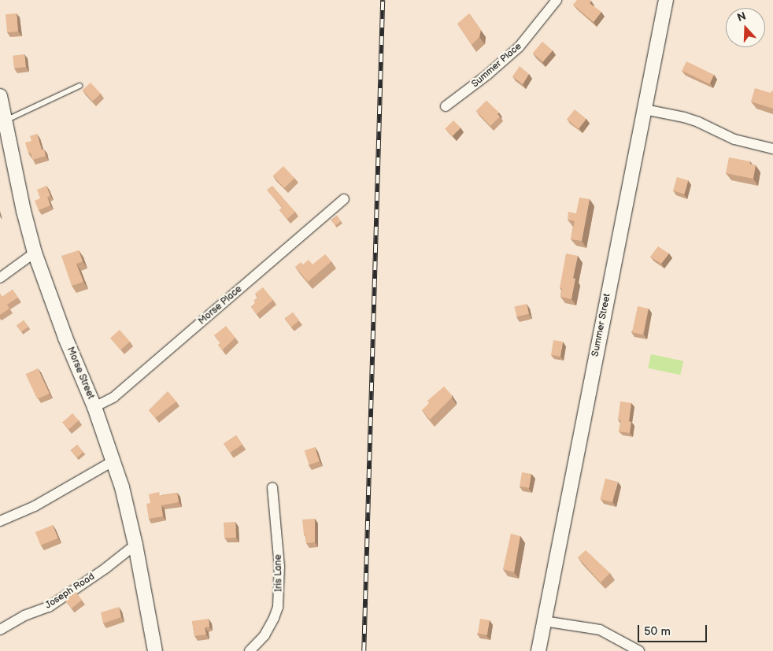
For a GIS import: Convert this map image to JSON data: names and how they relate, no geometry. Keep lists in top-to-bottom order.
{
  "streets": {
    "main road": ["Summer Street", "Morse Street"],
    "street": [
      "Summer Place",
      "Morse Place",
      "Iris Lane",
      "Joseph Road"
    ]
  },
  "crossings": [
    ["Morse Place", "Morse Street"],
    ["Morse Street", "Joseph Road"]
  ],
  "scale_bar": "50 m",
  "north": "top"
}
